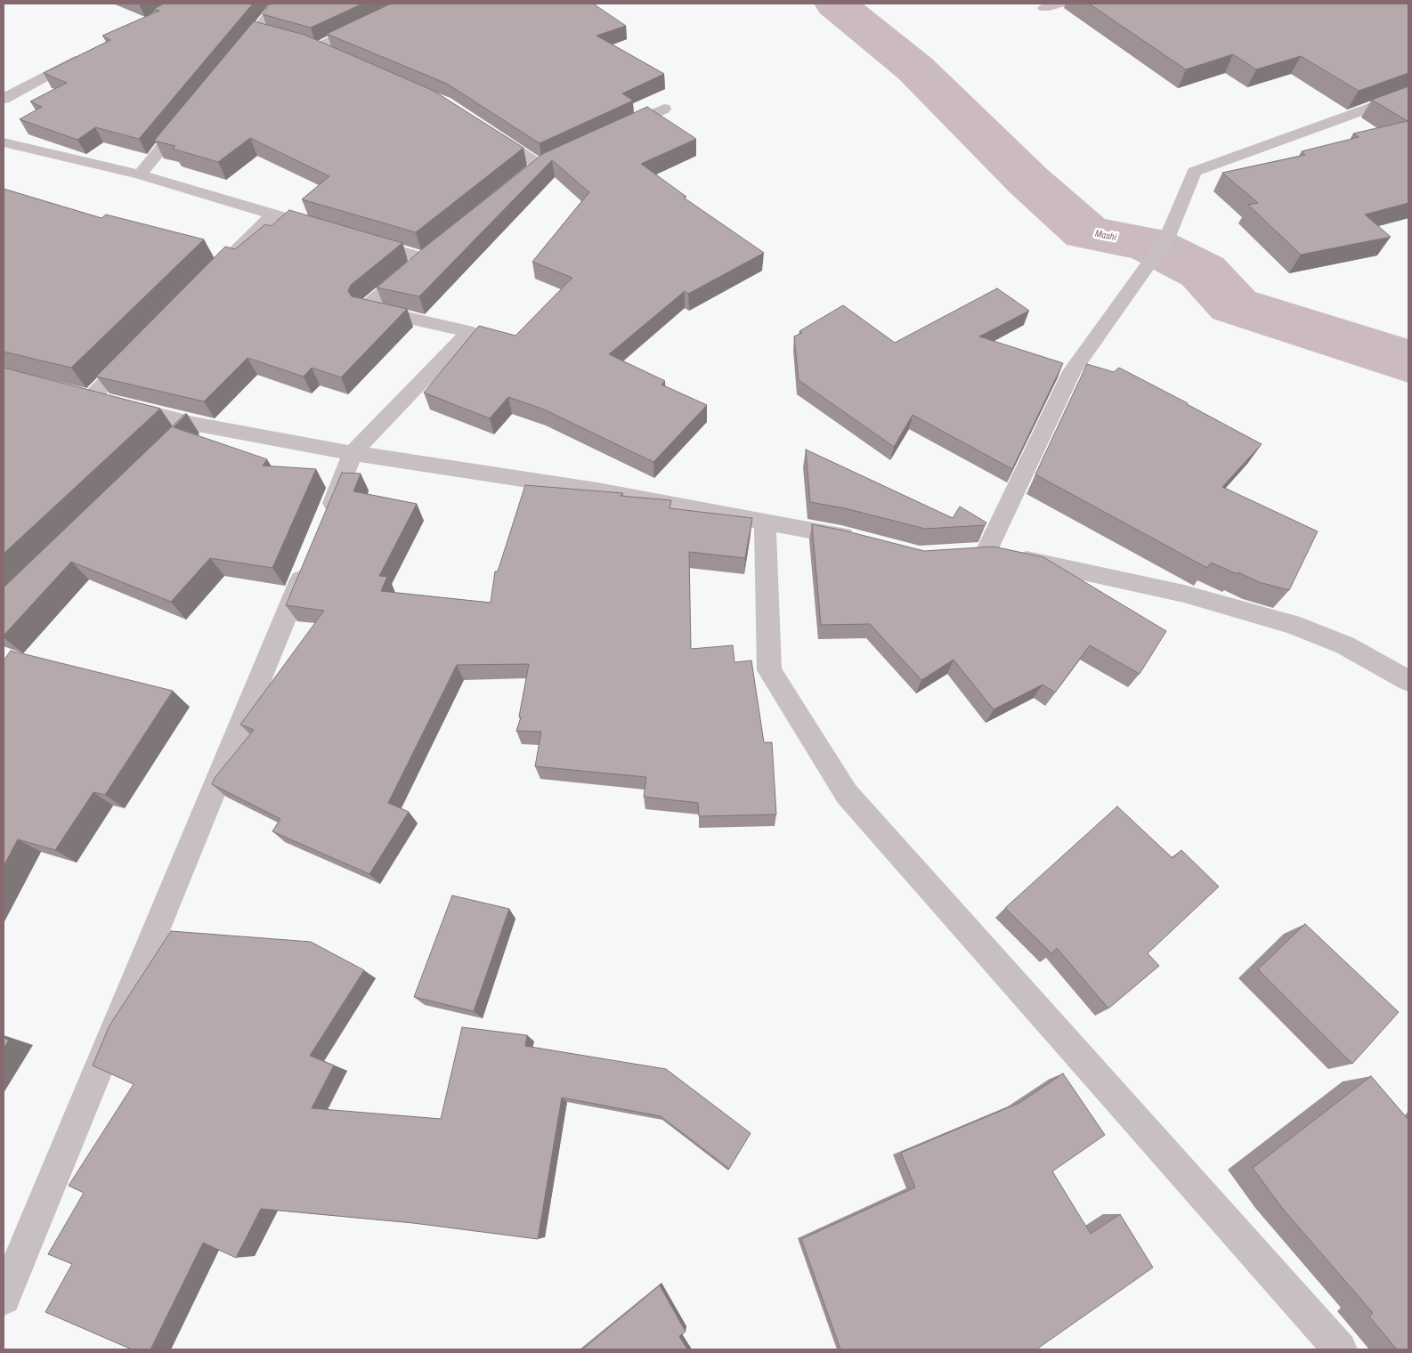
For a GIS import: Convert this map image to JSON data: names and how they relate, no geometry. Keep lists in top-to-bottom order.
{
  "water": ["Mashi"]
}
